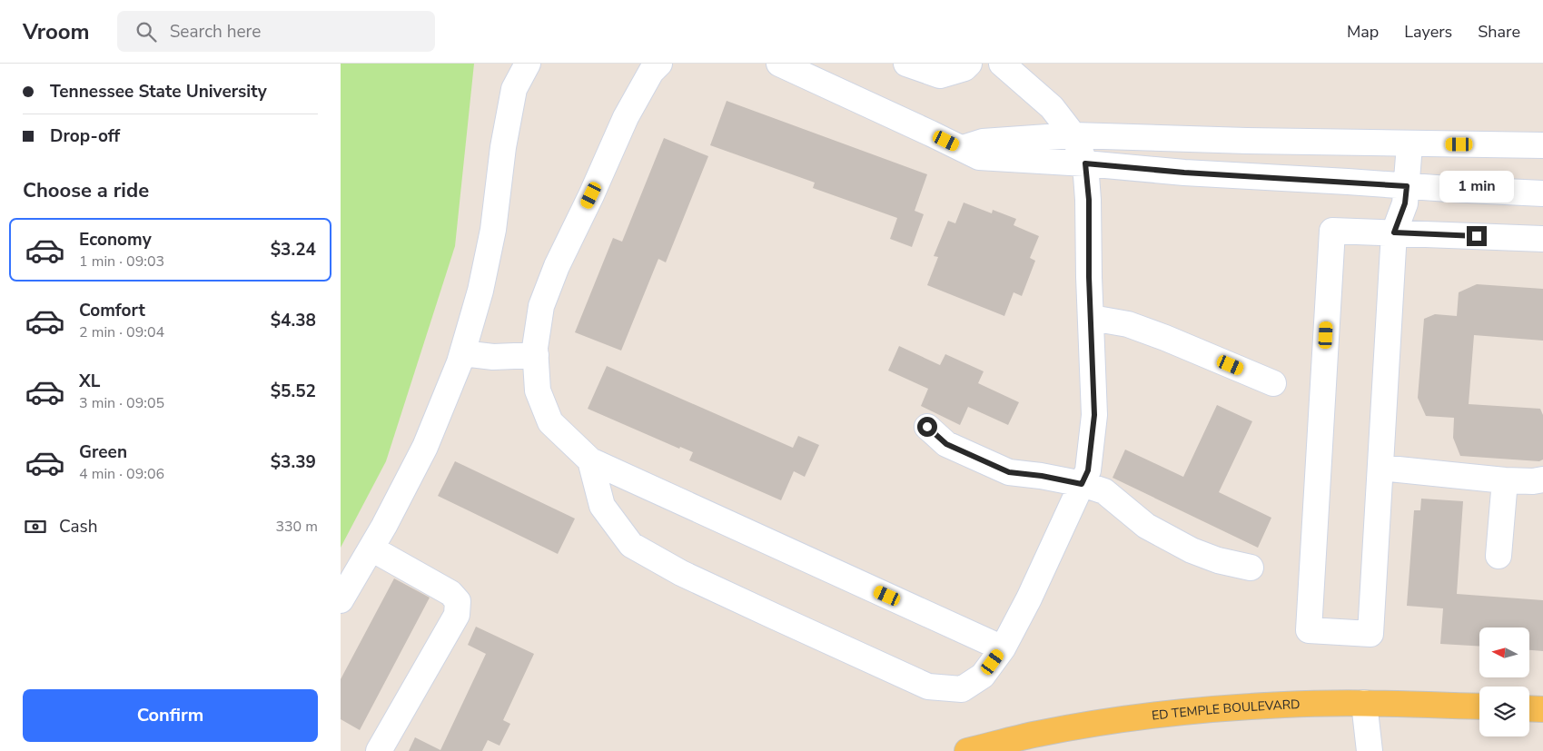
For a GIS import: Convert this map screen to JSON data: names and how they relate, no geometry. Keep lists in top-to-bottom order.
{
  "streets": {
    "main road": ["ED TEMPLE BOULEVARD"]
  },
  "north": "left",
  "page": {
    "header": "Vroom",
    "search": "Search here",
    "nav": ["Map", "Layers", "Share"],
    "banner": ["Tennessee State University", "Drop-off"],
    "heading": "Choose a ride",
    "bubble": "1 min",
    "list": [
      {
        "name": "Economy",
        "note": "1 min · 09:03",
        "value": "$3.24"
      },
      {
        "name": "Comfort",
        "note": "2 min · 09:04",
        "value": "$4.38"
      },
      {
        "name": "XL",
        "note": "3 min · 09:05",
        "value": "$5.52"
      },
      {
        "name": "Green",
        "note": "4 min · 09:06",
        "value": "$3.39"
      }
    ],
    "pay": ["Cash", "330 m"],
    "buttons": "Confirm"
  }
}
